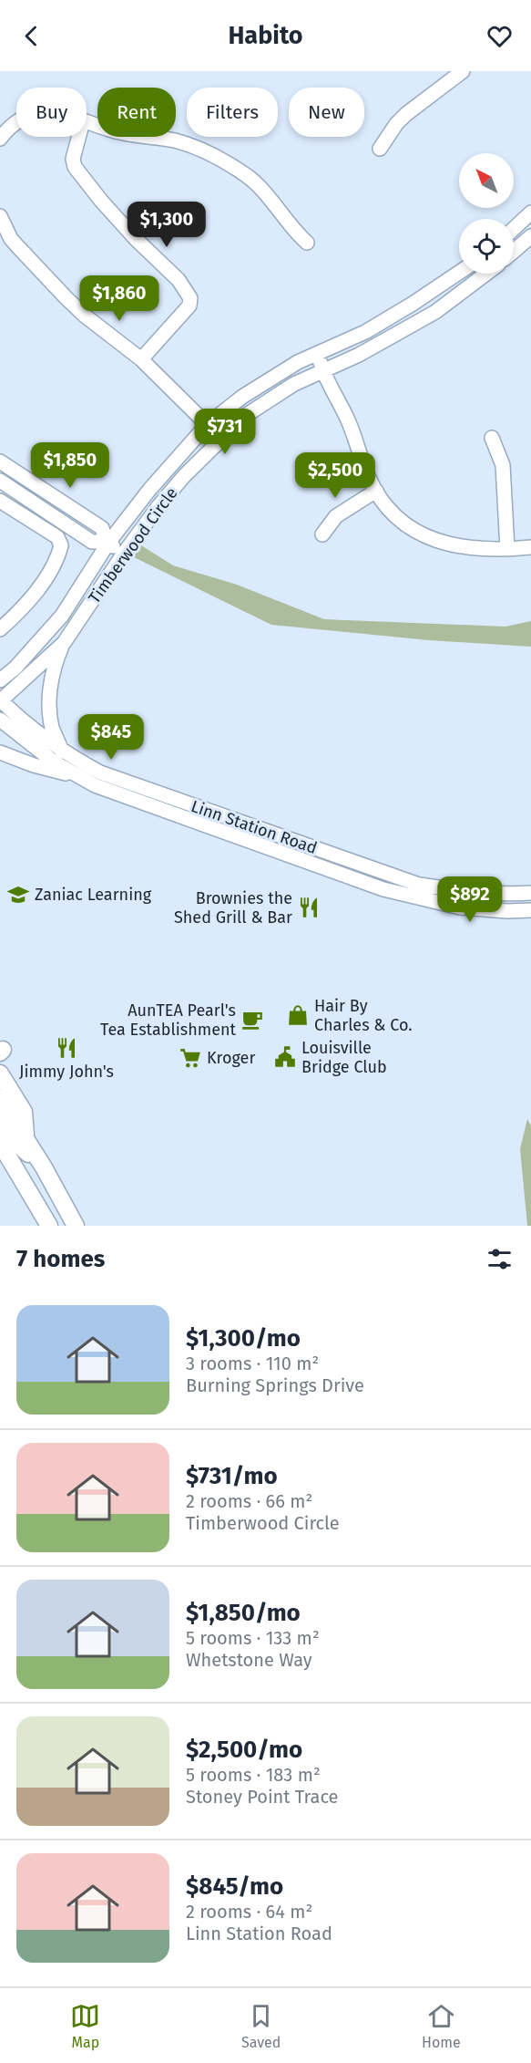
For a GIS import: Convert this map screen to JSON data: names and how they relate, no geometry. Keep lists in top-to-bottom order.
{
  "streets": {
    "street": ["Timberwood Circle", "Linn Station Road"]
  },
  "crossings": [
    ["Timberwood Circle", "Linn Station Road"]
  ],
  "places": {
    "school or university": ["Zaniac Learning"],
    "restaurant": ["Brownies the Shed Grill & Bar", "Jimmy John's"],
    "shop": ["Hair By Charles & Co."],
    "cafe": ["AunTEA Pearl's Tea Establishment"],
    "public building": ["Louisville Bridge Club"],
    "supermarket": ["Kroger"]
  },
  "north": "top left",
  "page": {
    "header": "Habito",
    "chip": [
      "Buy",
      "Rent",
      "Filters",
      "New"
    ],
    "price": [
      "$1,300",
      "$1,860",
      "$731",
      "$1,850",
      "$2,500",
      "$845",
      "$892"
    ],
    "heading": "7 homes",
    "list": [
      {
        "name": "$1,300/mo",
        "note": "3 rooms · 110 m² · Burning Springs Drive"
      },
      {
        "name": "$731/mo",
        "note": "2 rooms · 66 m² · Timberwood Circle"
      },
      {
        "name": "$1,850/mo",
        "note": "5 rooms · 133 m² · Whetstone Way"
      },
      {
        "name": "$2,500/mo",
        "note": "5 rooms · 183 m² · Stoney Point Trace"
      },
      {
        "name": "$845/mo",
        "note": "2 rooms · 64 m² · Linn Station Road"
      }
    ],
    "tabs": ["Map", "Saved", "Home"]
  }
}
